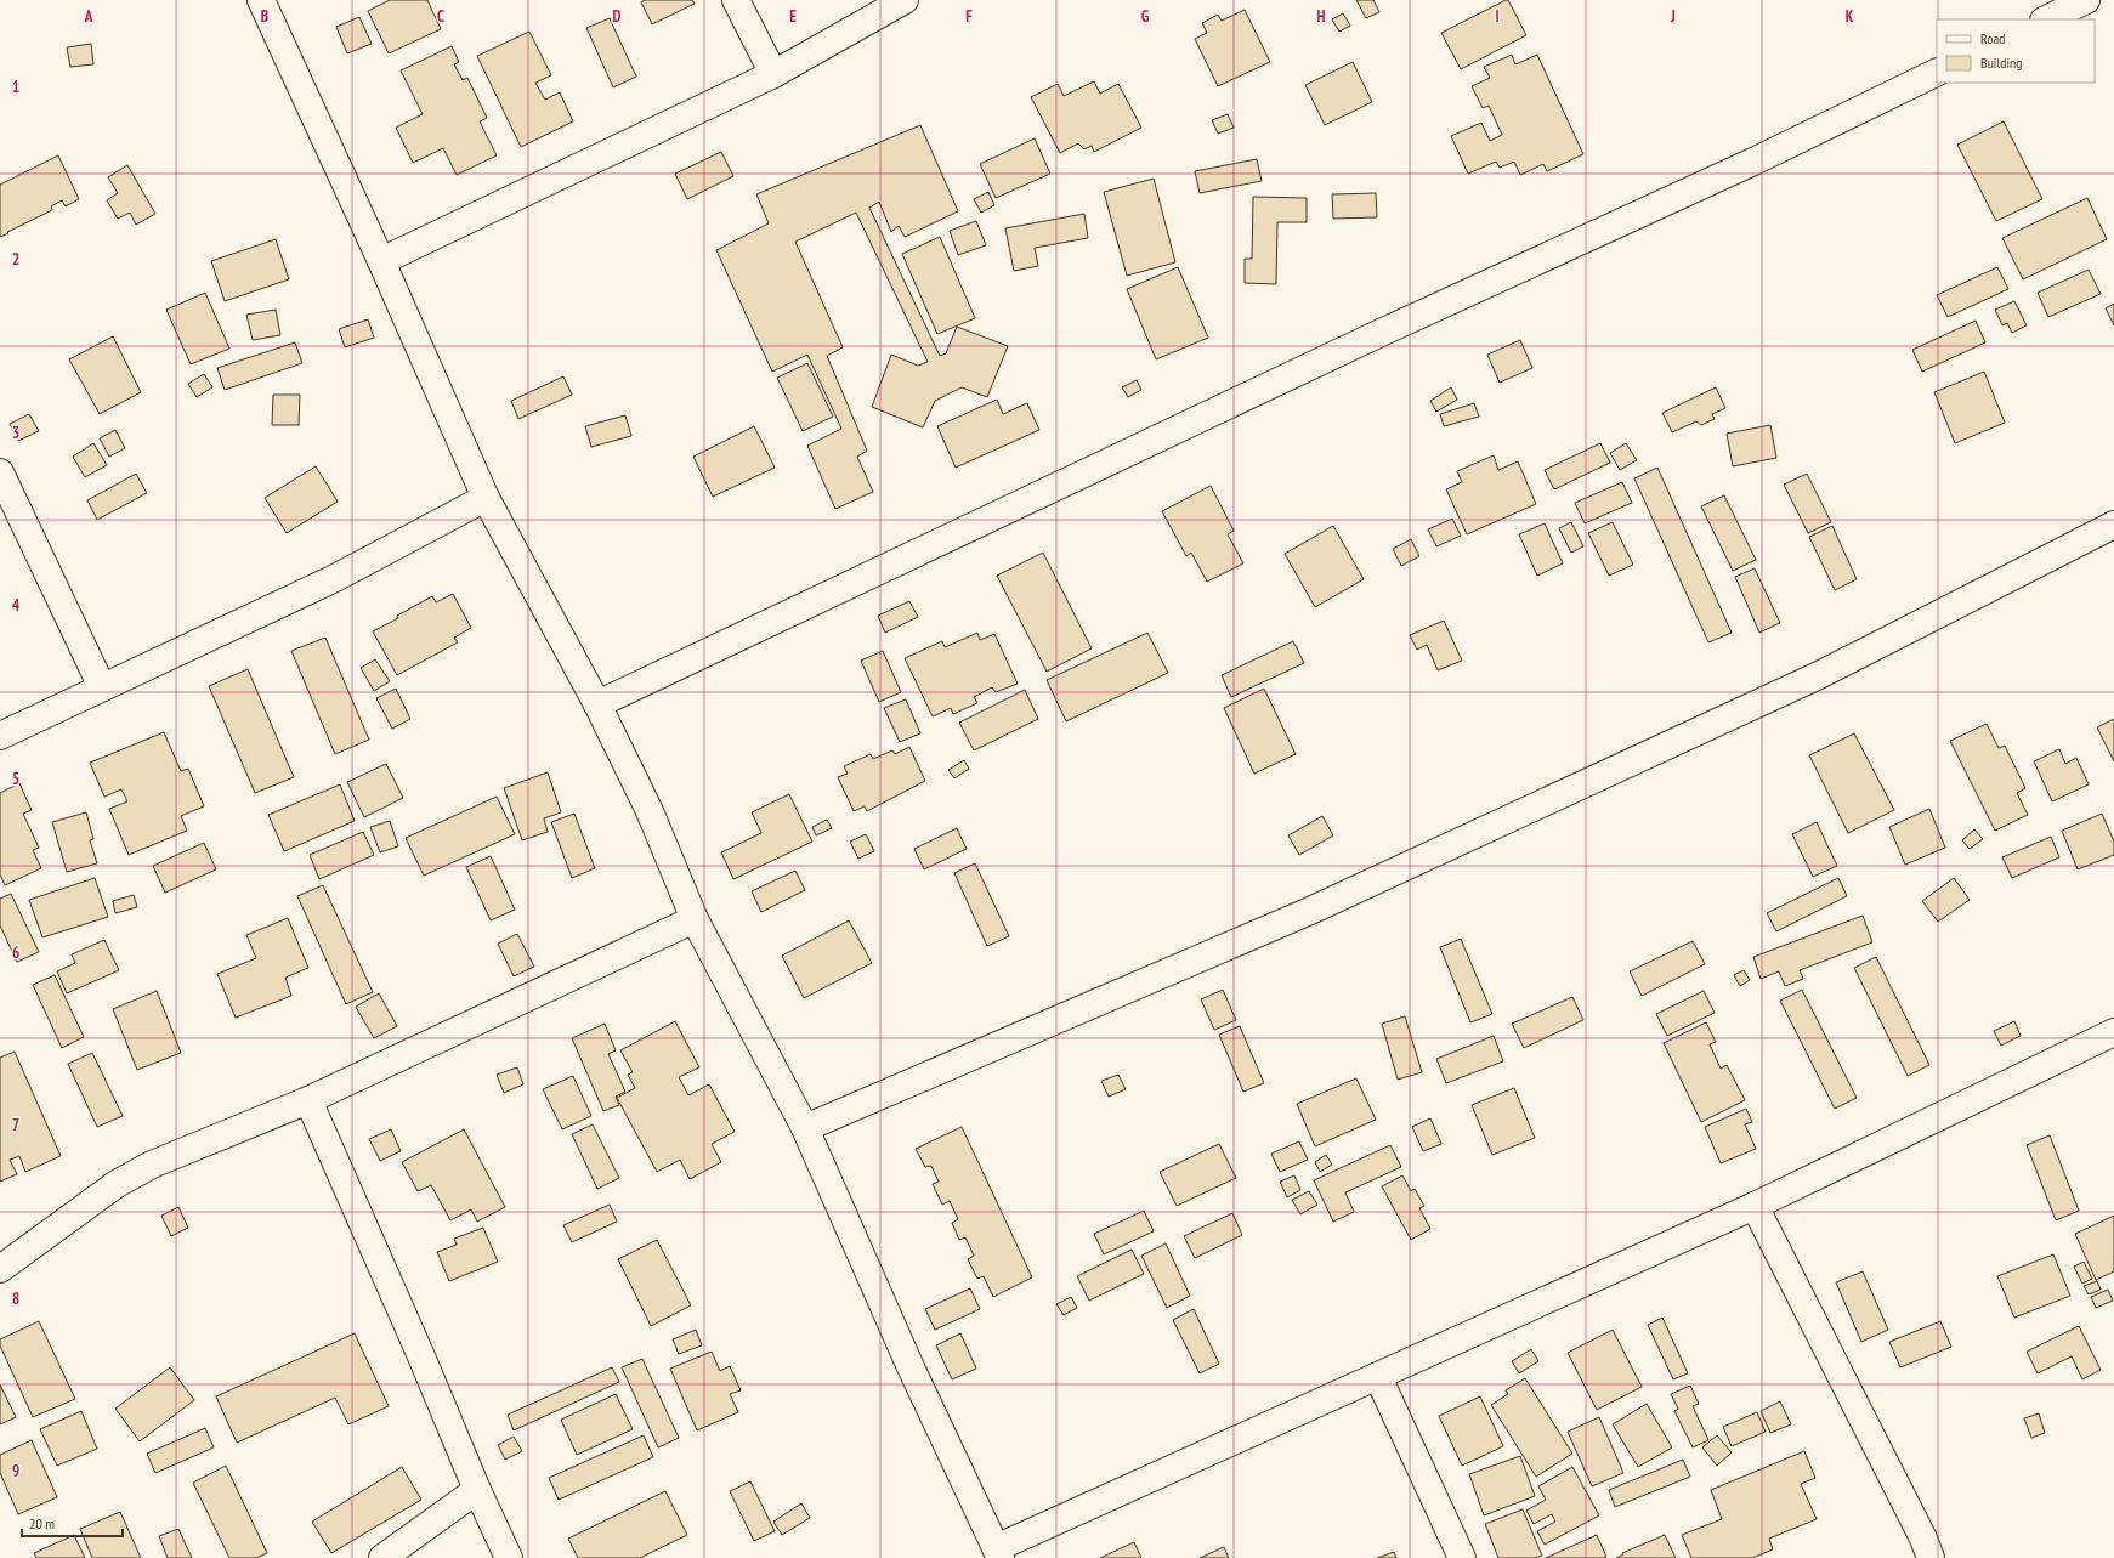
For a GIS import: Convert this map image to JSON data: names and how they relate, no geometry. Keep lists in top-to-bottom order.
{
  "legend": ["Road", "Building"],
  "scale_bar": "20 m",
  "grid": {
    "columns": [
      "A",
      "B",
      "C",
      "D",
      "E",
      "F",
      "G",
      "H",
      "I",
      "J",
      "K"
    ],
    "rows": [
      "1",
      "2",
      "3",
      "4",
      "5",
      "6",
      "7",
      "8",
      "9"
    ]
  }
}
